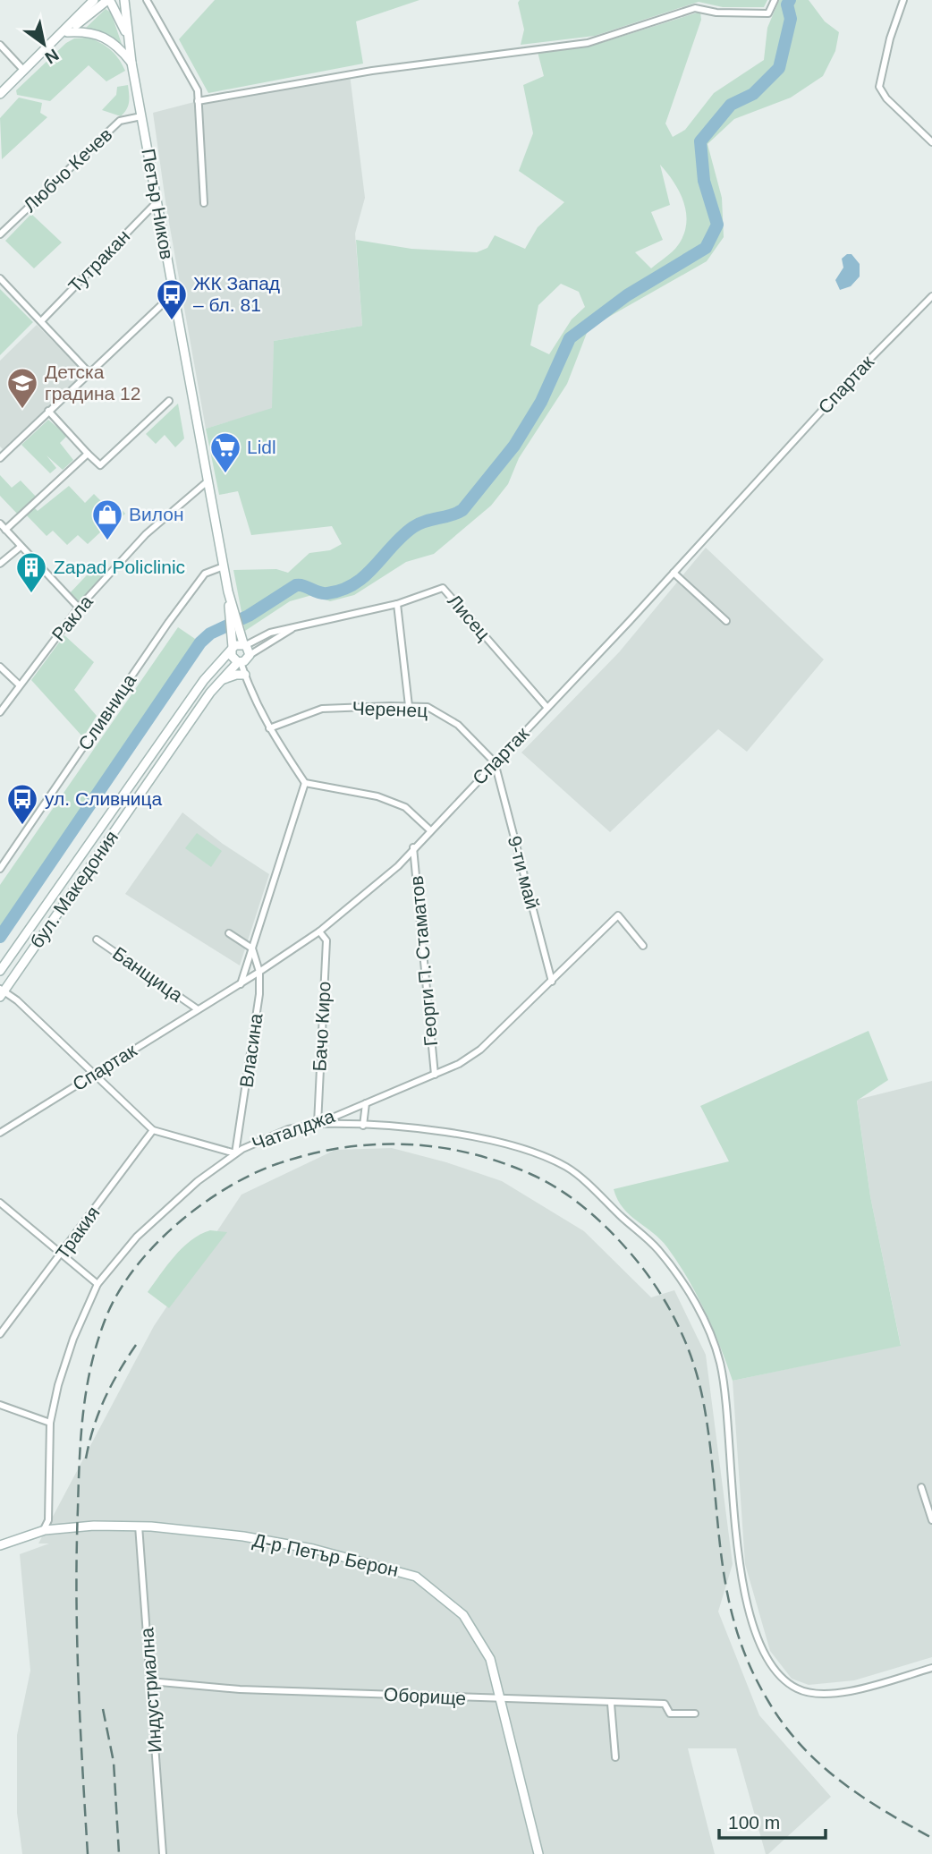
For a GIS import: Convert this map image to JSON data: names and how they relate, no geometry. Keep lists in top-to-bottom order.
{
  "streets": {
    "street": [
      "Любчо Кечев",
      "Петър Ников",
      "Тутракан",
      "Спартак",
      "Лисец",
      "Ракла",
      "Черенец",
      "Сливница",
      "9-ти май",
      "бул. Македония",
      "Георги П. Стаматов",
      "Банщица",
      "Бачо Киро",
      "Власина",
      "Чаталджа",
      "Тракия",
      "Д-р Петър Берон",
      "Индустриална",
      "Оборище"
    ]
  },
  "crossings": [
    ["Любчо Кечев", "Петър Ников"],
    ["Петър Ников", "Тутракан"],
    ["Петър Ников", "Ракла"],
    ["Петър Ников", "Сливница"],
    ["Спартак", "Лисец"],
    ["Спартак", "Черенец"],
    ["Спартак", "9-ти май"],
    ["Спартак", "Георги П. Стаматов"],
    ["Спартак", "Банщица"],
    ["Спартак", "Бачо Киро"],
    ["Спартак", "Власина"],
    ["Лисец", "бул. Македония"],
    ["Черенец", "9-ти май"],
    ["9-ти май", "Чаталджа"],
    ["Георги П. Стаматов", "Чаталджа"],
    ["Бачо Киро", "Чаталджа"],
    ["Власина", "Чаталджа"],
    ["Чаталджа", "Д-р Петър Берон"],
    ["Д-р Петър Берон", "Индустриална"],
    ["Д-р Петър Берон", "Оборище"],
    ["Индустриална", "Оборище"]
  ],
  "places": {
    "bus stop": ["ЖК Запад – бл. 81", "ул. Сливница"],
    "school or university": ["Детска градина 12"],
    "supermarket": ["Lidl"],
    "shop": ["Вилон"],
    "building": ["Zapad Policlinic"]
  },
  "scale_bar": "100 m",
  "north": "bottom right"
}
